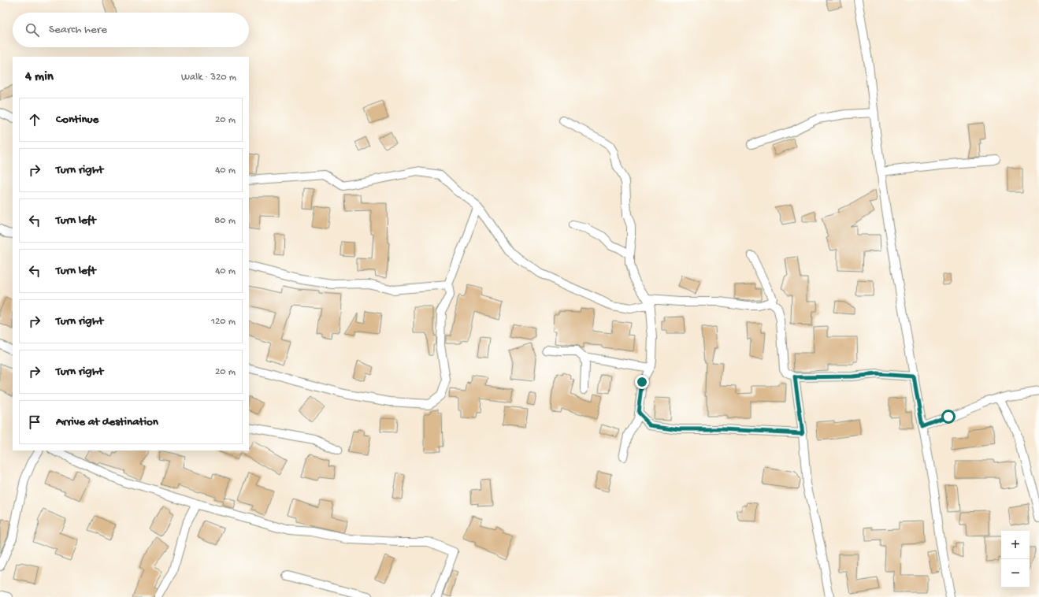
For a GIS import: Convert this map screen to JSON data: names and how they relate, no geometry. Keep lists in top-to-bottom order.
{
  "page": {
    "search": "Search here",
    "heading": ["4 min", "Walk · 320 m"],
    "list": [
      ["Continue", "20 m"],
      ["Turn right", "40 m"],
      ["Turn left", "80 m"],
      ["Turn left", "40 m"],
      ["Turn right", "120 m"],
      ["Turn right", "20 m"],
      "Arrive at destination"
    ],
    "map_buttons": ["+", "−"]
  }
}
